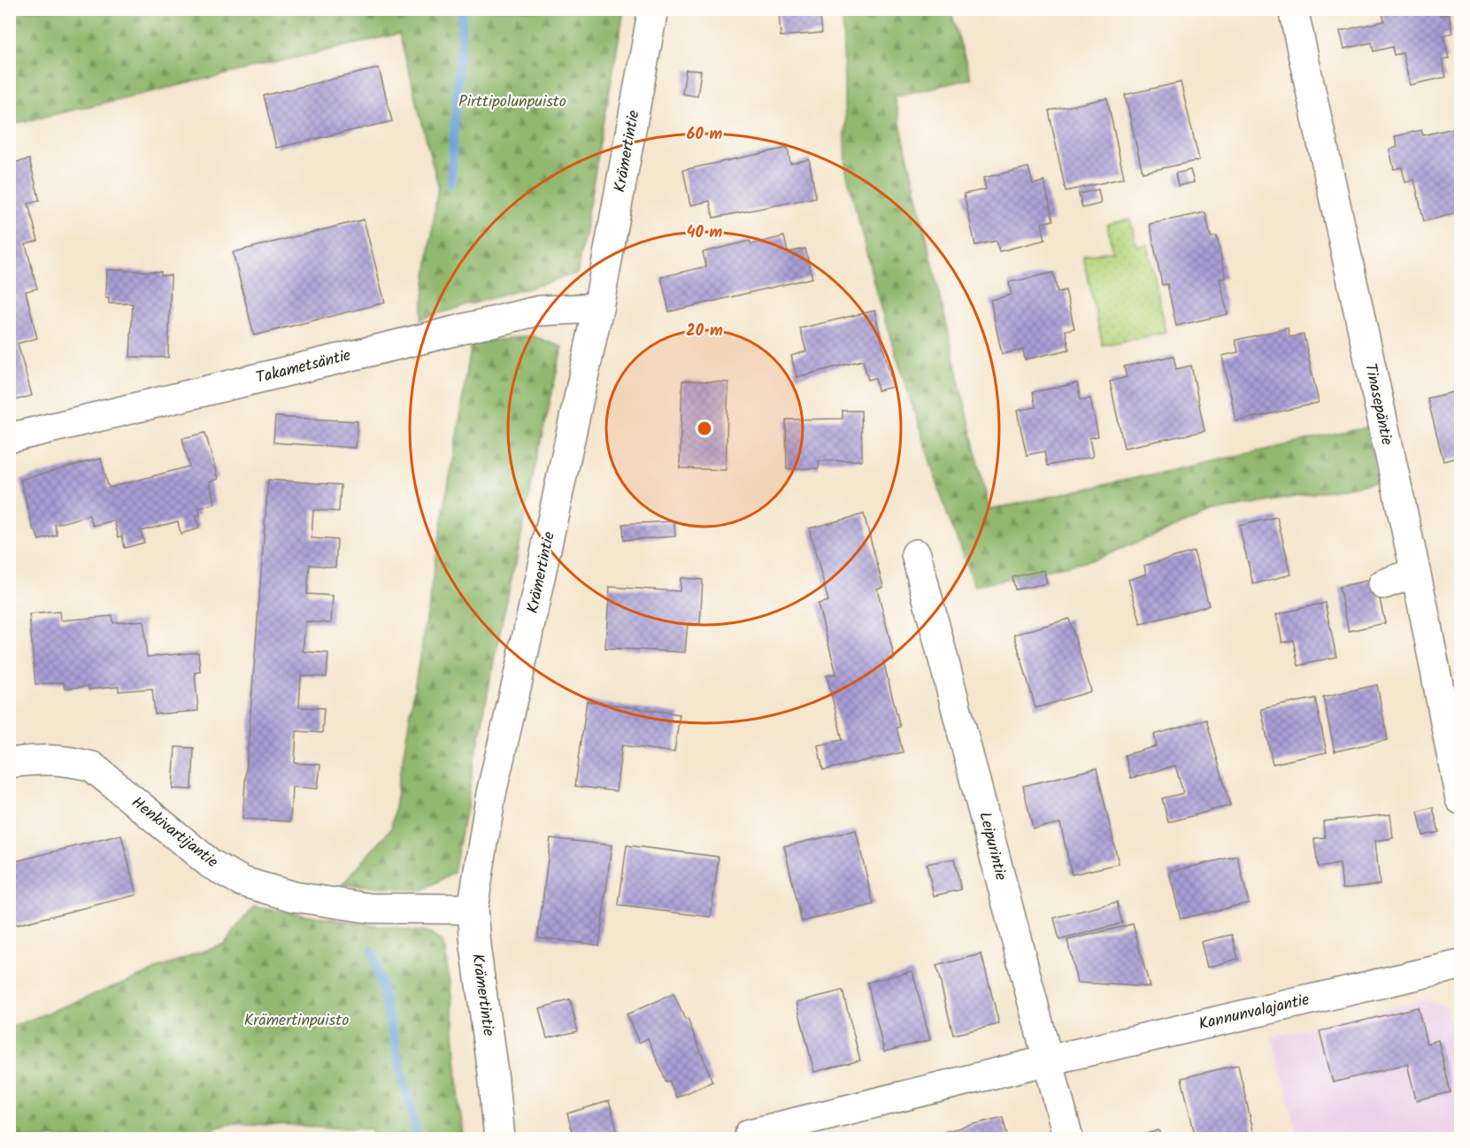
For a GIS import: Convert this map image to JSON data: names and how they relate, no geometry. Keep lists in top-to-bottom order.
{
  "streets": {
    "street": [
      "Krämertintie",
      "Takametsäntie",
      "Tinasepäntie",
      "Henkivartijantie",
      "Leipurintie",
      "Kannunvalajantie"
    ]
  },
  "crossings": [
    ["Krämertintie", "Takametsäntie"],
    ["Krämertintie", "Henkivartijantie"],
    ["Leipurintie", "Kannunvalajantie"]
  ],
  "parks": ["Pirttipolunpuisto", "Krämertinpuisto"],
  "rings": ["60 m", "40 m", "20 m"]
}
